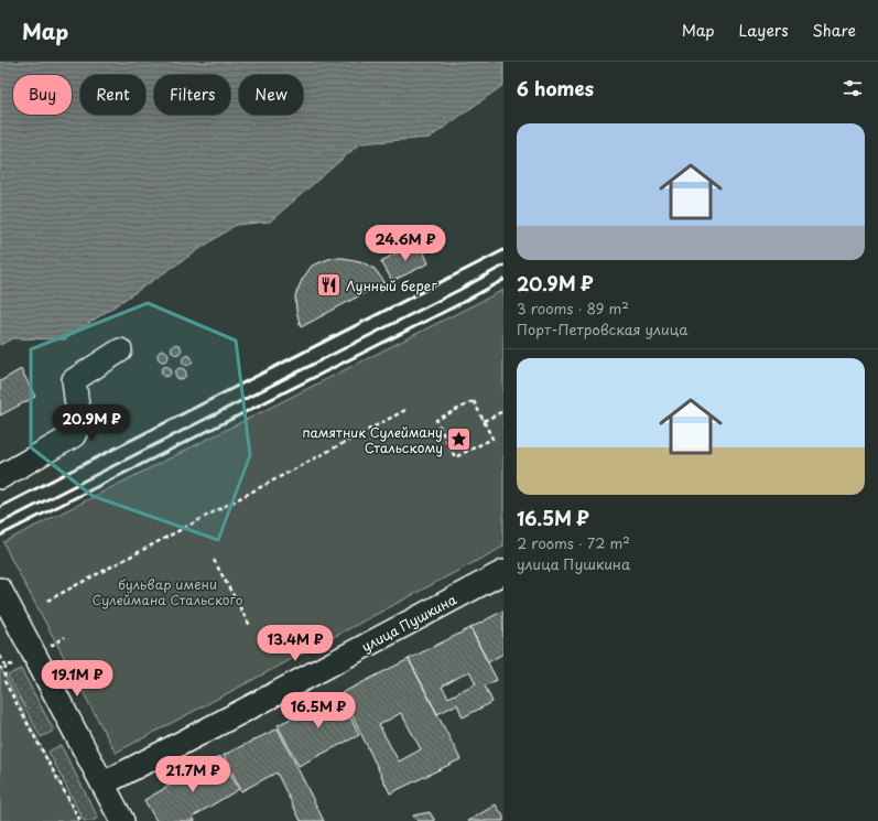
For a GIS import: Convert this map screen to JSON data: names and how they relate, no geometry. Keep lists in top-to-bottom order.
{
  "streets": {
    "street": ["улица Пушкина"]
  },
  "parks": ["бульвар имени Сулеймана Стальского"],
  "places": {
    "restaurant": ["Лунный берег"],
    "place": ["памятник Сулейману Стальскому"]
  },
  "page": {
    "header": "Map",
    "nav": ["Map", "Layers", "Share"],
    "heading": "6 homes",
    "chip": [
      "Buy",
      "Rent",
      "Filters",
      "New"
    ],
    "list": [
      {
        "name": "20.9M ₽",
        "note": "3 rooms · 89 m² · Порт-Петровская улица"
      },
      {
        "name": "16.5M ₽",
        "note": "2 rooms · 72 m² · улица Пушкина"
      }
    ],
    "price": [
      "24.6M ₽",
      "20.9M ₽",
      "13.4M ₽",
      "19.1M ₽",
      "16.5M ₽",
      "21.7M ₽"
    ]
  }
}
